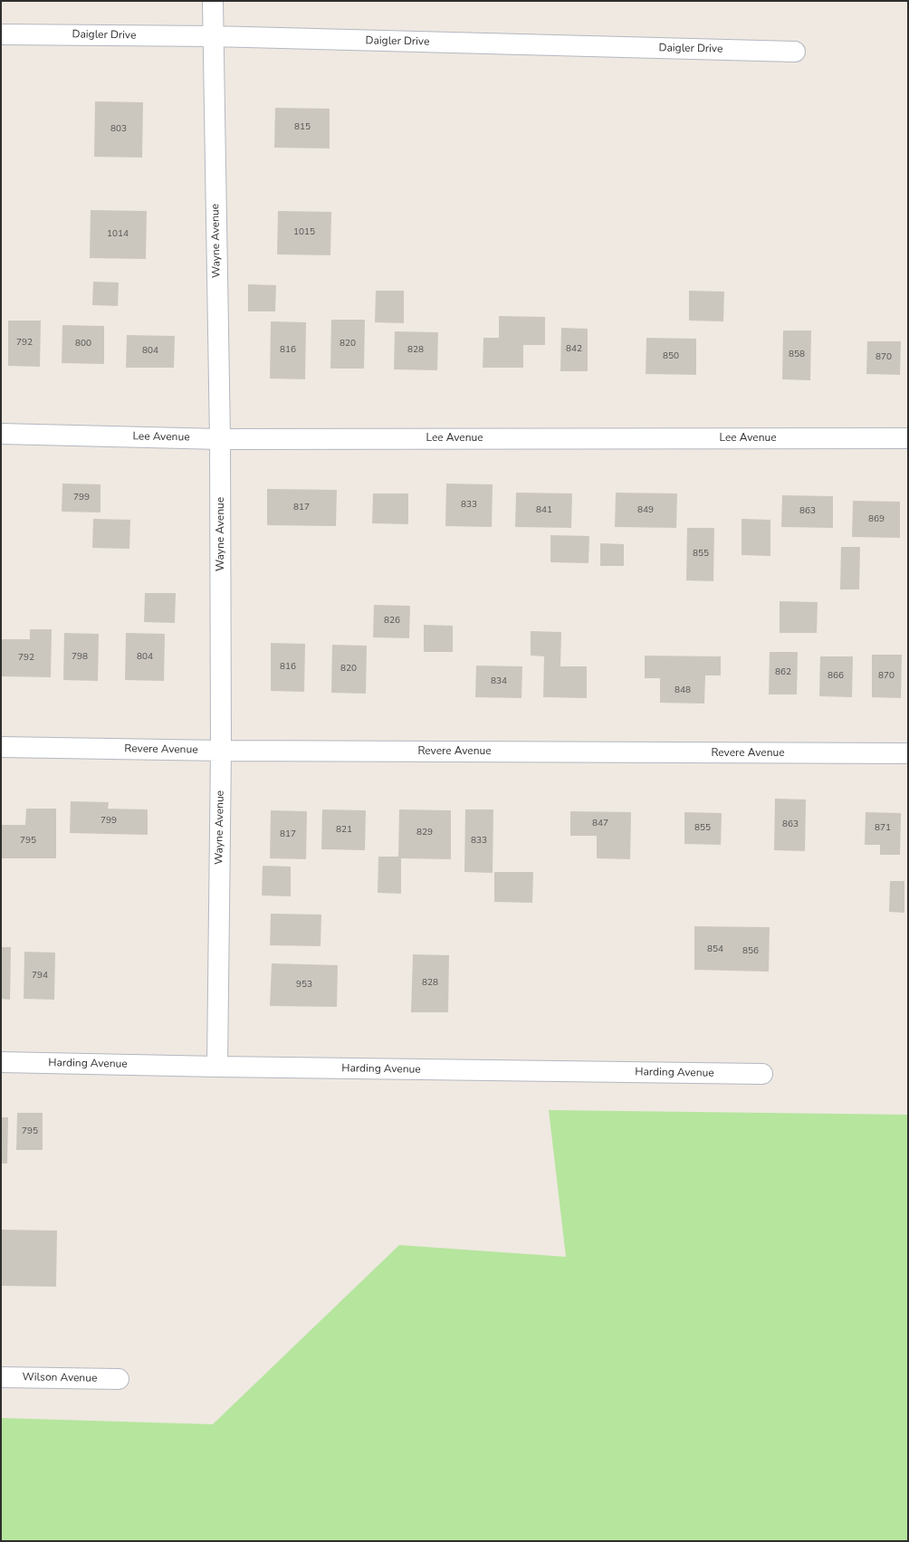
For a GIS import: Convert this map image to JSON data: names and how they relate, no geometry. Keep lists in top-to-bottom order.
{
  "streets": {
    "street": [
      "Daigler Drive",
      "Wayne Avenue",
      "Lee Avenue",
      "Revere Avenue",
      "Harding Avenue",
      "Wilson Avenue"
    ]
  },
  "crossings": [
    ["Daigler Drive", "Wayne Avenue"],
    ["Wayne Avenue", "Lee Avenue"],
    ["Wayne Avenue", "Revere Avenue"],
    ["Wayne Avenue", "Harding Avenue"]
  ],
  "house_numbers": [
    "815",
    "803",
    "1015",
    "1014",
    "792",
    "800",
    "820",
    "842",
    "816",
    "828",
    "804",
    "858",
    "850",
    "870",
    "799",
    "833",
    "817",
    "841",
    "849",
    "863",
    "869",
    "855",
    "826",
    "798",
    "804",
    "792",
    "816",
    "820",
    "862",
    "866",
    "870",
    "834",
    "848",
    "799",
    "847",
    "863",
    "855",
    "871",
    "821",
    "829",
    "817",
    "795",
    "833",
    "854",
    "856",
    "794",
    "828",
    "953",
    "795"
  ]
}
